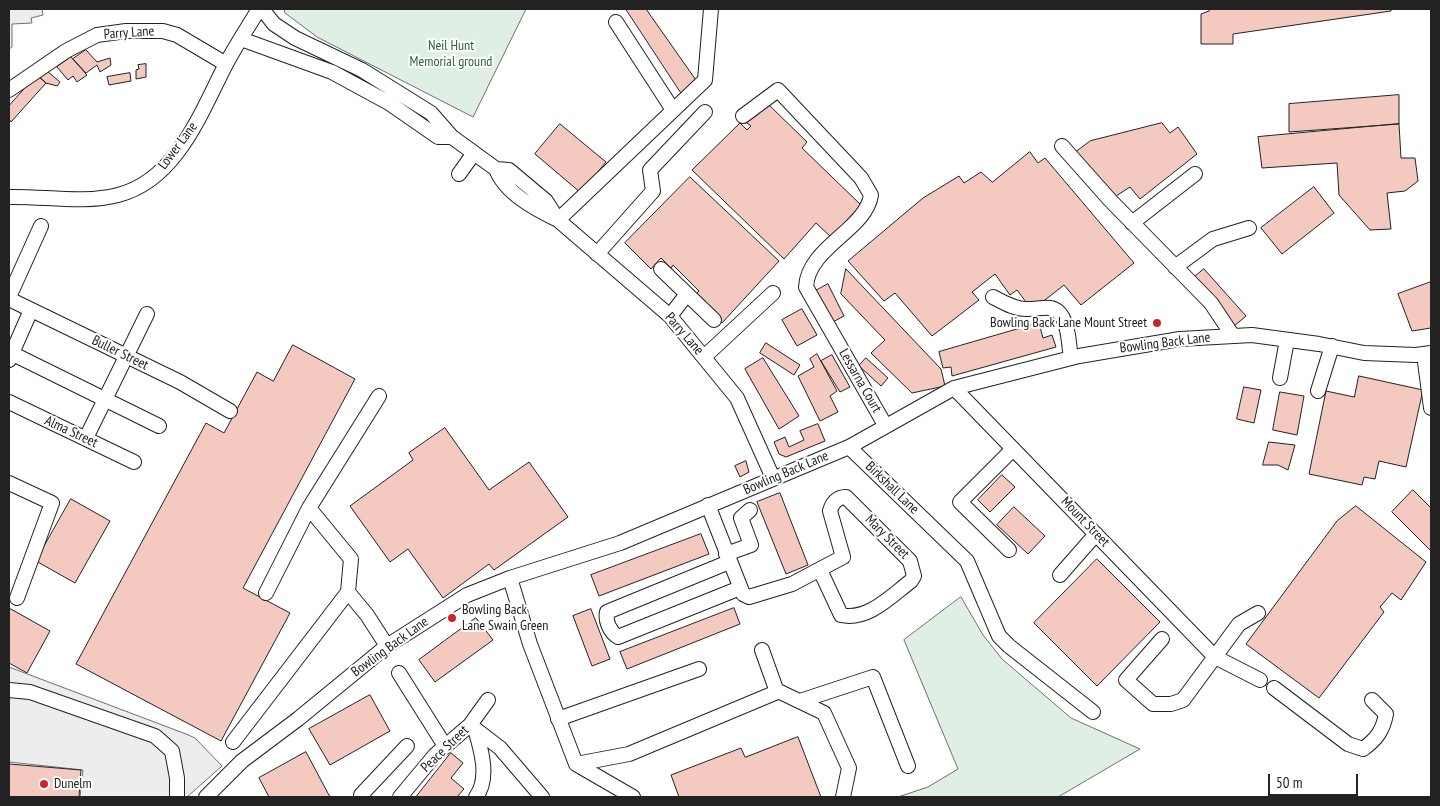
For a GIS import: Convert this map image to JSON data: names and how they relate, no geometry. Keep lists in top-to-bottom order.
{
  "streets": {
    "street": [
      "Parry Lane",
      "Lower Lane",
      "Bowling Back Lane",
      "Buller Street",
      "Lessarna Court",
      "Alma Street",
      "Birkshall Lane",
      "Mount Street",
      "Mary Street",
      "Peace Street"
    ]
  },
  "crossings": [
    ["Parry Lane", "Lower Lane"],
    ["Parry Lane", "Bowling Back Lane"],
    ["Bowling Back Lane", "Lessarna Court"],
    ["Bowling Back Lane", "Birkshall Lane"],
    ["Bowling Back Lane", "Mount Street"]
  ],
  "parks": ["Neil Hunt Memorial ground"],
  "places": ["Bowling Back Lane Mount Street", "Bowling Back Lane Swain Green", "Dunelm"],
  "scale_bar": "50 m"
}
